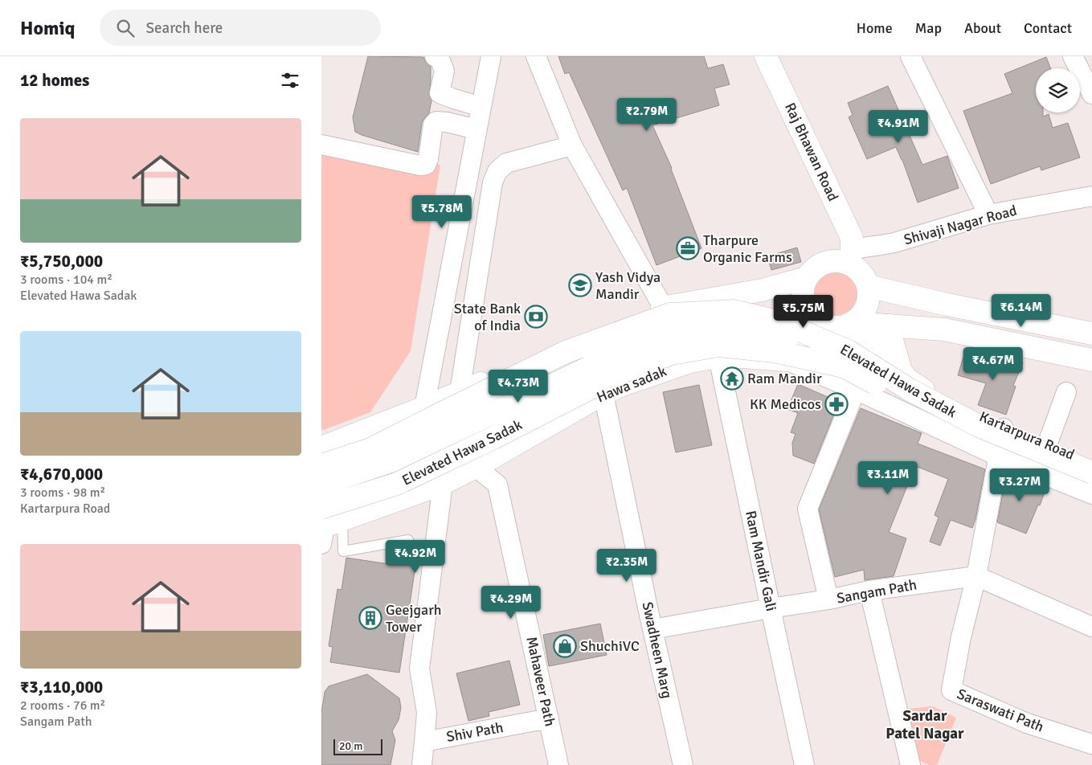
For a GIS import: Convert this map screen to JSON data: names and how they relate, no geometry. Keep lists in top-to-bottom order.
{
  "streets": {
    "main road": [
      "Raj Bhawan Road",
      "Elevated Hawa Sadak",
      "Hawa sadak",
      "Kartarpura Road"
    ],
    "street": [
      "Shivaji Nagar Road",
      "Ram Mandir Gali",
      "Sangam Path",
      "Swadheen Marg",
      "Mahaveer Path",
      "Saraswati Path",
      "Shiv Path"
    ]
  },
  "crossings": [
    ["Raj Bhawan Road", "Shivaji Nagar Road"],
    ["Elevated Hawa Sadak", "Hawa sadak"],
    ["Hawa sadak", "Ram Mandir Gali"],
    ["Hawa sadak", "Swadheen Marg"],
    ["Hawa sadak", "Mahaveer Path"],
    ["Ram Mandir Gali", "Sangam Path"],
    ["Sangam Path", "Swadheen Marg"],
    ["Sangam Path", "Saraswati Path"],
    ["Mahaveer Path", "Shiv Path"]
  ],
  "districts": ["Sardar Patel Nagar"],
  "places": {
    "office": ["Tharpure Organic Farms"],
    "school or university": ["Yash Vidya Mandir"],
    "bank": ["State Bank of India"],
    "temple": ["Ram Mandir"],
    "pharmacy": ["KK Medicos"],
    "building": ["Geejgarh Tower"],
    "shop": ["ShuchiVC"]
  },
  "scale_bar": "20 m",
  "page": {
    "header": "Homiq",
    "search": "Search here",
    "nav": [
      "Home",
      "Map",
      "About",
      "Contact"
    ],
    "heading": "12 homes",
    "price": [
      "₹2.79M",
      "₹4.91M",
      "₹5.78M",
      "₹6.14M",
      "₹5.75M",
      "₹4.67M",
      "₹4.73M",
      "₹3.11M",
      "₹3.27M",
      "₹4.92M",
      "₹2.35M",
      "₹4.29M"
    ],
    "list": [
      {
        "name": "₹5,750,000",
        "note": "3 rooms · 104 m² · Elevated Hawa Sadak"
      },
      {
        "name": "₹4,670,000",
        "note": "3 rooms · 98 m² · Kartarpura Road"
      },
      {
        "name": "₹3,110,000",
        "note": "2 rooms · 76 m² · Sangam Path"
      }
    ],
    "scale": "20 m"
  }
}
